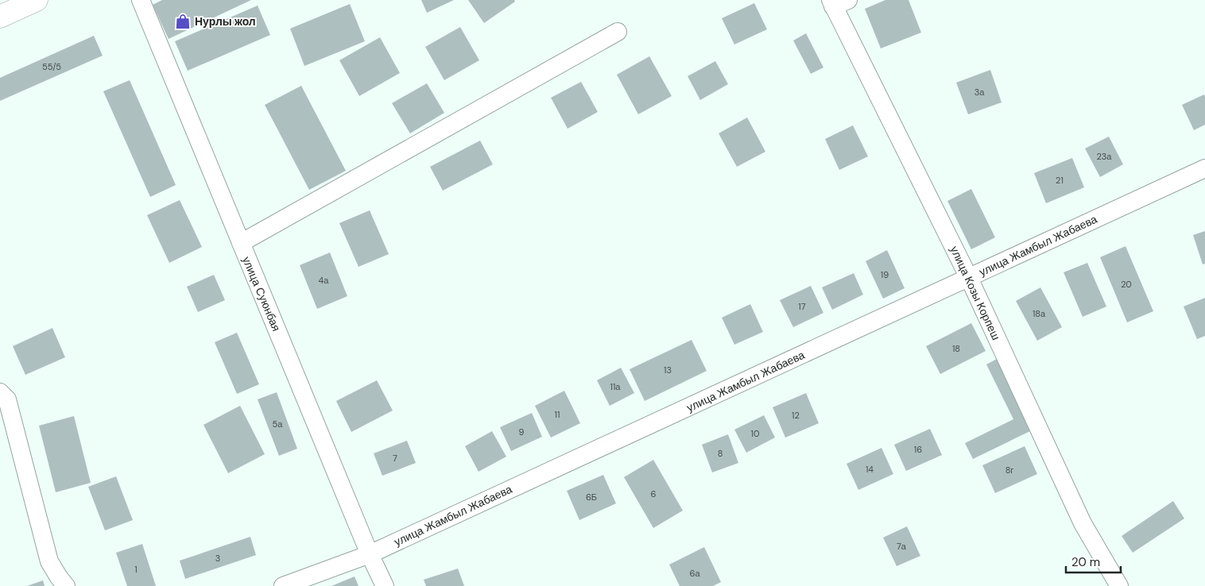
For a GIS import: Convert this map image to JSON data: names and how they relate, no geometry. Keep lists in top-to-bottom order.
{
  "streets": {
    "street": ["улица Жамбыл Жабаева", "улица Козы Корпеш", "улица Суюнбая"]
  },
  "crossings": [
    ["улица Жамбыл Жабаева", "улица Козы Корпеш"],
    ["улица Жамбыл Жабаева", "улица Суюнбая"]
  ],
  "places": {
    "shop": ["Нурлы жол"]
  },
  "house_numbers": [
    "55/5",
    "3а",
    "23а",
    "21",
    "19",
    "4а",
    "20",
    "17",
    "18а",
    "18",
    "13",
    "11а",
    "11",
    "12",
    "5а",
    "9",
    "10",
    "16",
    "8",
    "7",
    "14",
    "8г",
    "6",
    "6Б",
    "7а",
    "3",
    "1",
    "6а"
  ],
  "scale_bar": "20 m"
}
